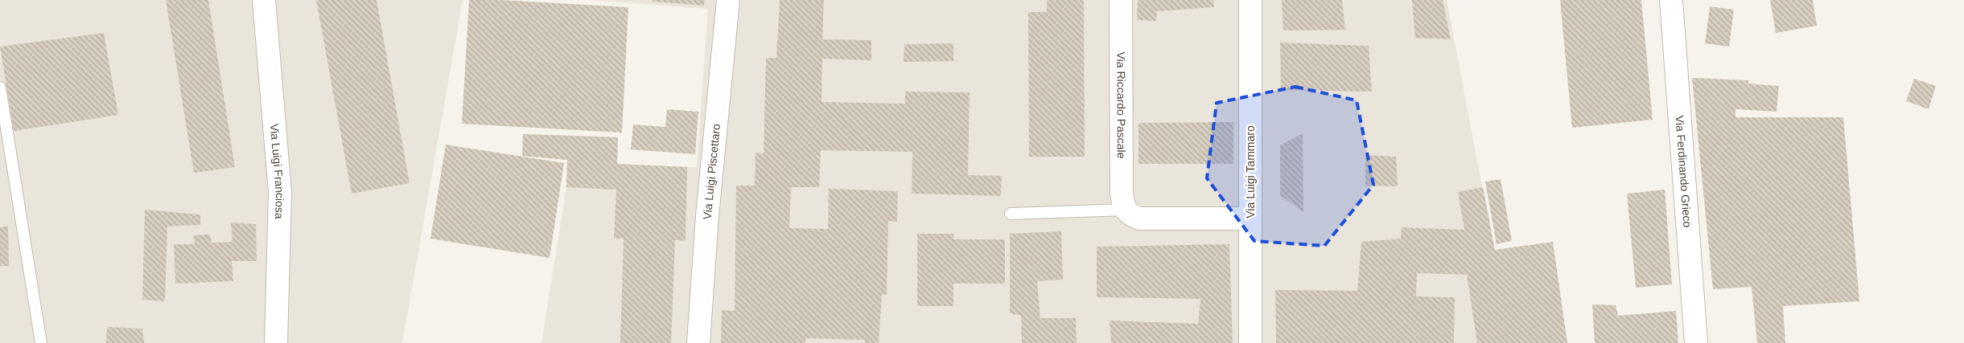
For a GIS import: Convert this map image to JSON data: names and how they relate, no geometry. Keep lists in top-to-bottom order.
{
  "streets": {
    "street": [
      "Via Riccardo Pascale",
      "Via Luigi Franciosa",
      "Via Luigi Piscettaro",
      "Via Ferdinando Grieco",
      "Via Luigi Tammaro"
    ]
  }
}
